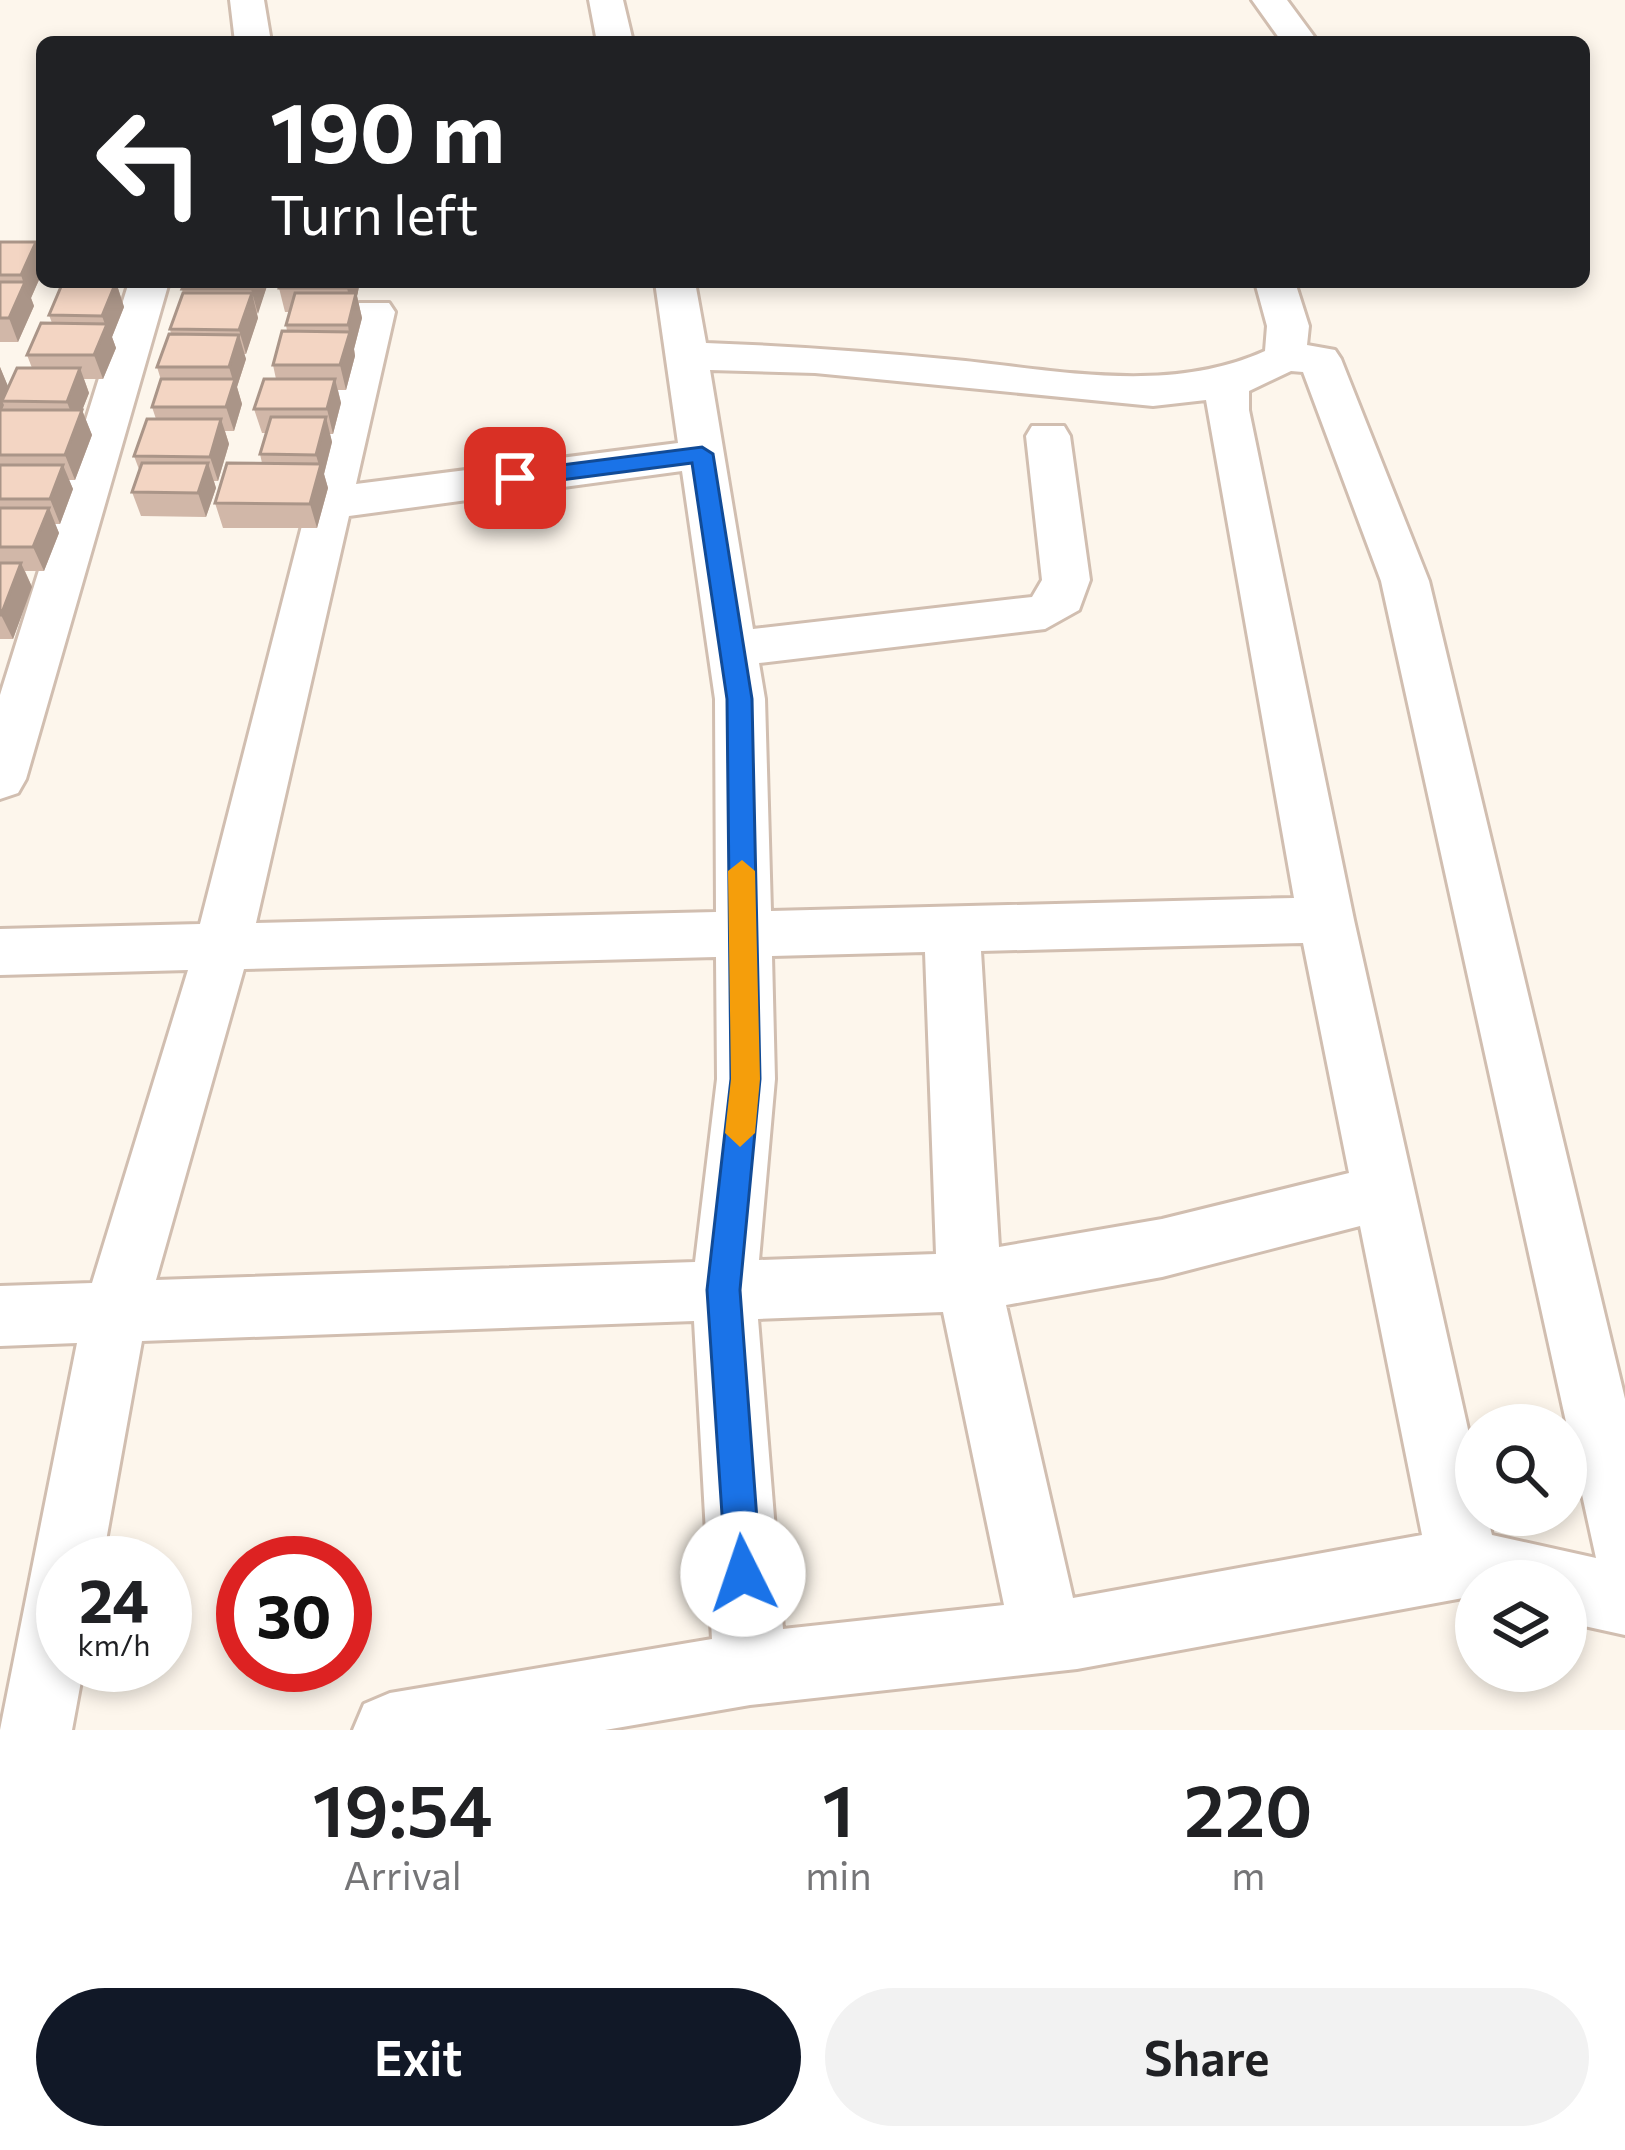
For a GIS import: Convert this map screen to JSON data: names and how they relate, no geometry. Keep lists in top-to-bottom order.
{
  "page": {
    "turn": ["190 m", "Turn left"],
    "speed": "24 km/h",
    "limit": "30",
    "eta": [
      "19:54",
      "Arrival",
      "1",
      "min",
      "220",
      "m"
    ],
    "buttons": ["Exit", "Share"]
  }
}
